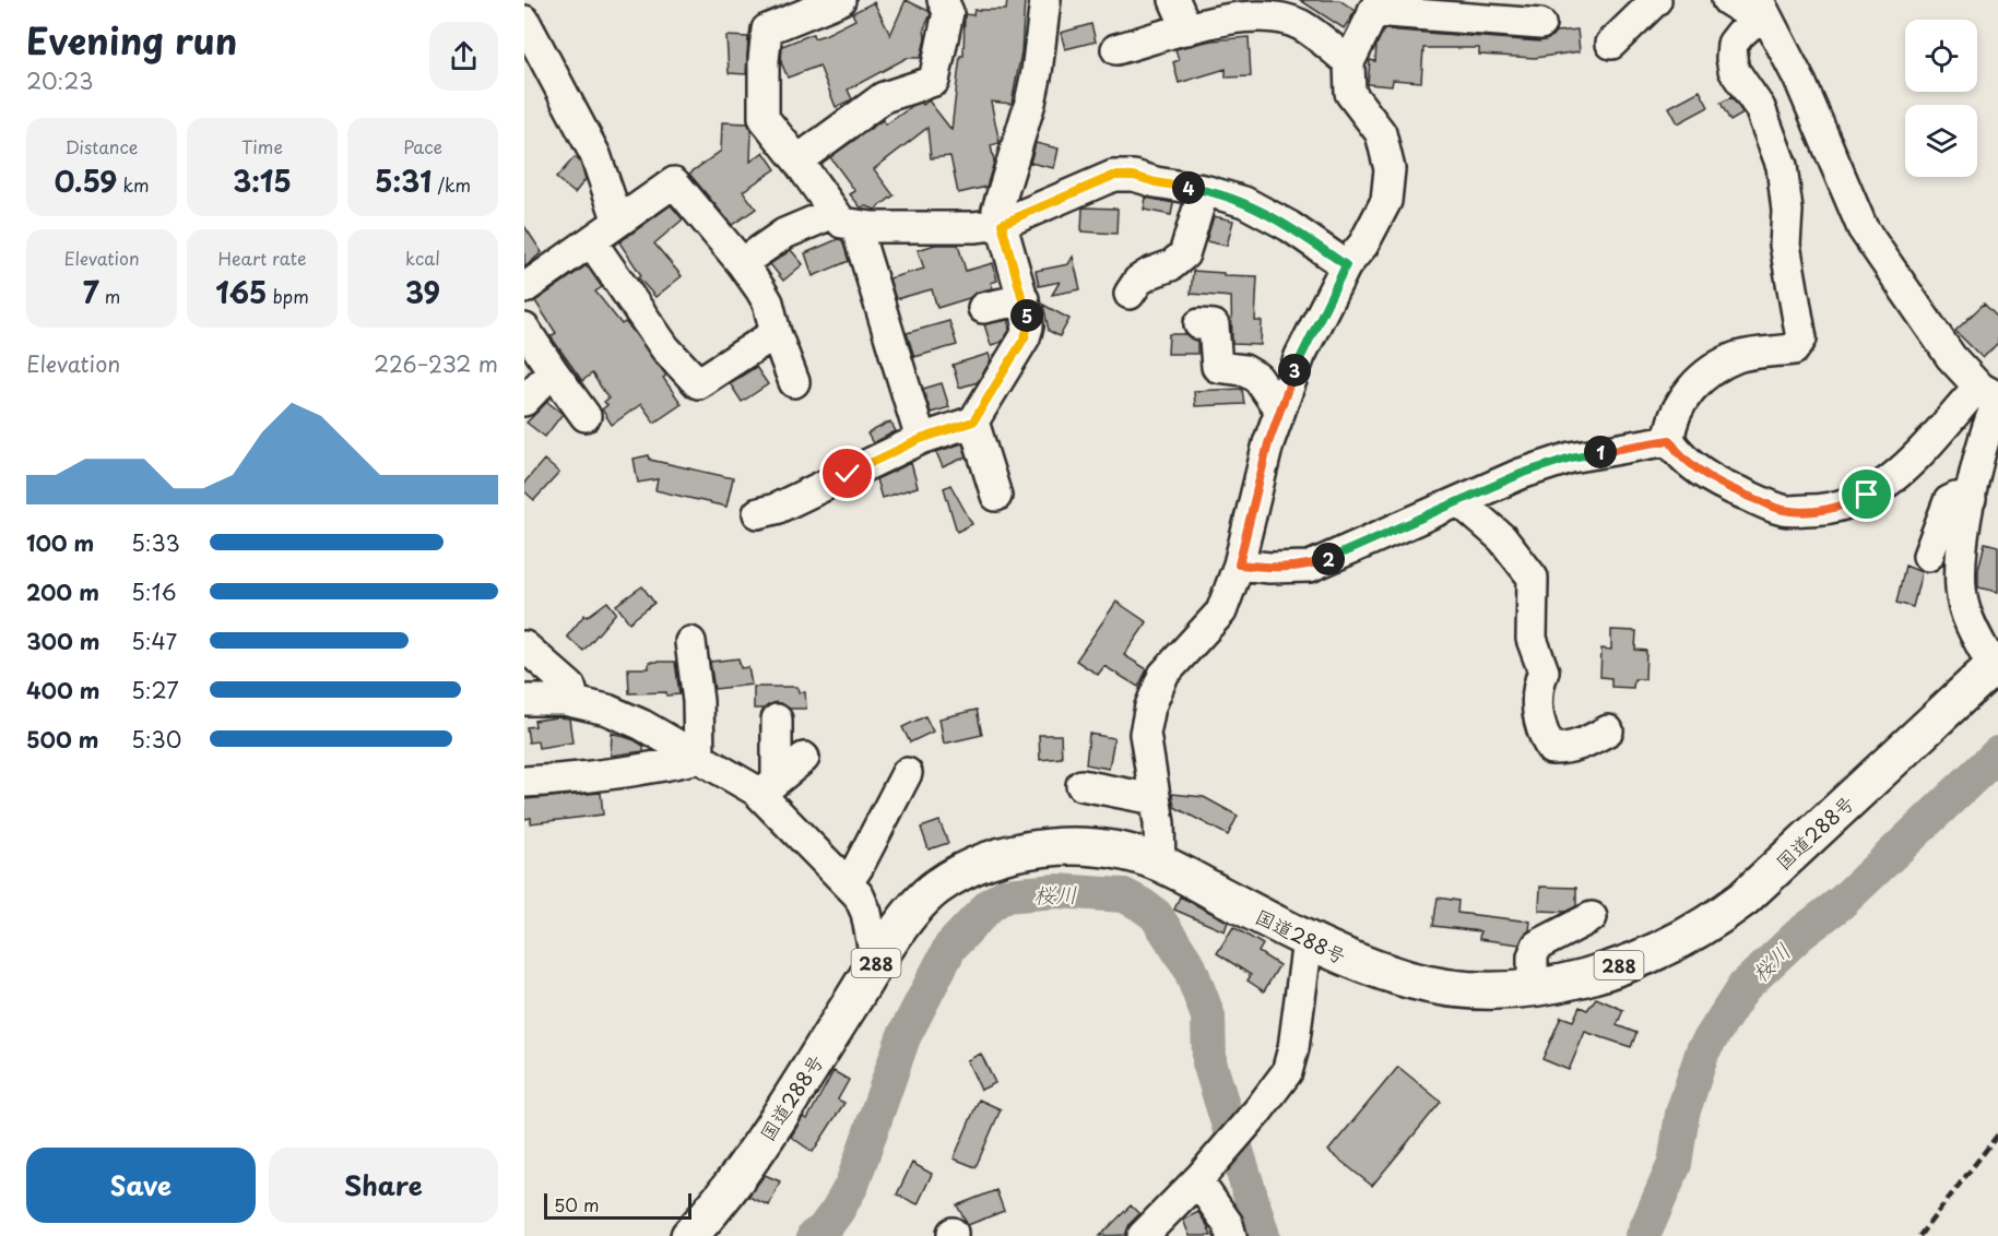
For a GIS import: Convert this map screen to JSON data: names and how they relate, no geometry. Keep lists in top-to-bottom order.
{
  "streets": {
    "highway": ["国道288号", "288"]
  },
  "water": ["桜川"],
  "scale_bar": "50 m",
  "page": {
    "heading": ["Evening run", "20:23"],
    "stats": [
      ["Distance", "0.59 km"],
      ["Time", "3:15"],
      ["Pace", "5:31 /km"],
      ["Elevation", "7 m"],
      ["Heart rate", "165 bpm"],
      ["kcal", "39"]
    ],
    "pins": [
      "4",
      "5",
      "3",
      "1",
      "2"
    ],
    "chart": ["Elevation", "226–232 m"],
    "list": [
      {
        "name": "100 m",
        "note": "5:33"
      },
      {
        "name": "200 m",
        "note": "5:16"
      },
      {
        "name": "300 m",
        "note": "5:47"
      },
      {
        "name": "400 m",
        "note": "5:27"
      },
      {
        "name": "500 m",
        "note": "5:30"
      }
    ],
    "buttons": ["Save", "Share"],
    "scale": "50 m"
  }
}
